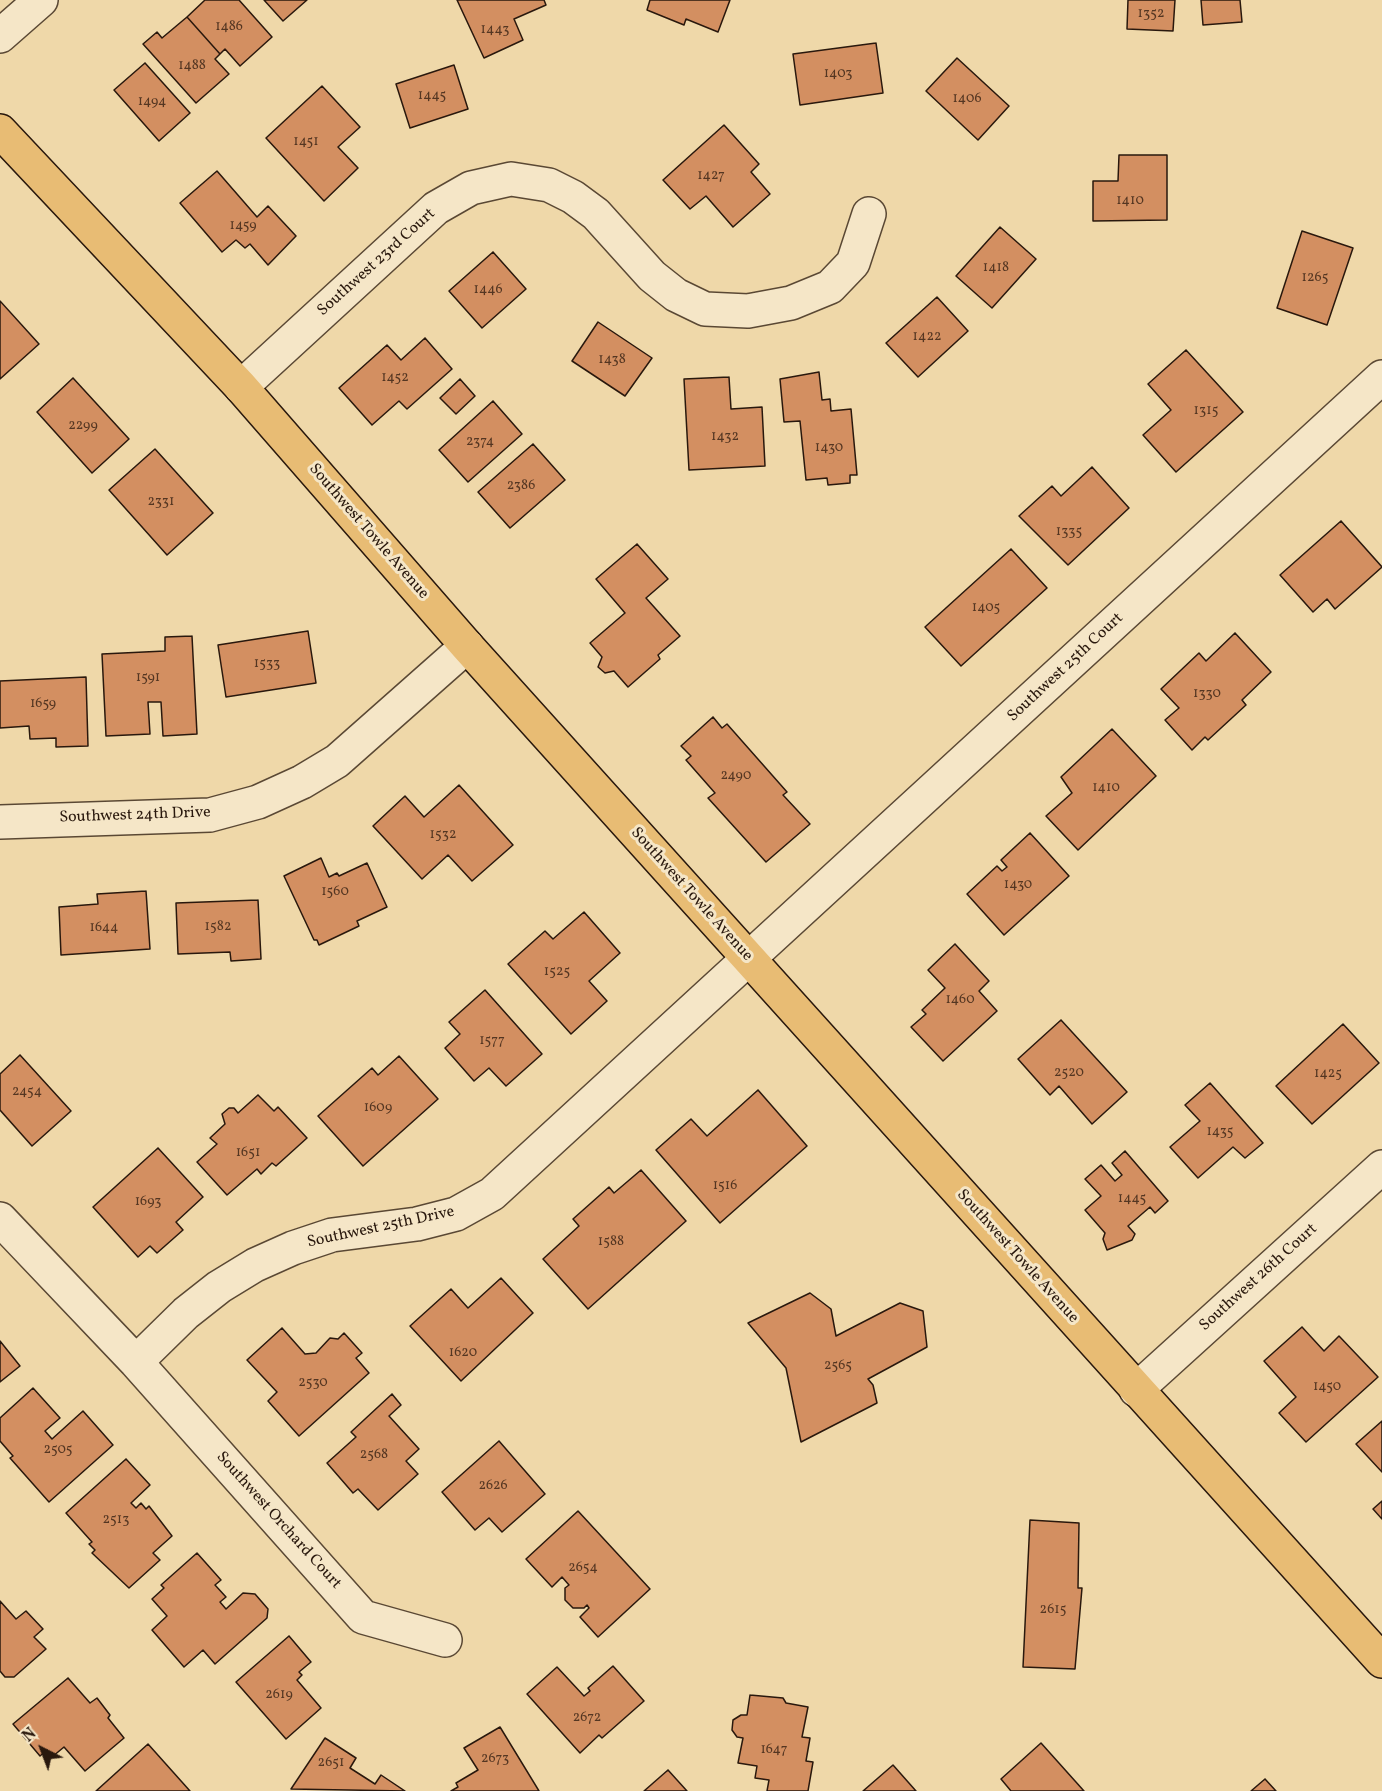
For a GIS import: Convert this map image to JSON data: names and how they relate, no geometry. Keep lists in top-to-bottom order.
{
  "streets": {
    "main road": ["Southwest Towle Avenue"],
    "street": [
      "Southwest 23rd Court",
      "Southwest 25th Court",
      "Southwest 24th Drive",
      "Southwest 25th Drive",
      "Southwest 26th Court",
      "Southwest Orchard Court"
    ]
  },
  "crossings": [
    ["Southwest 23rd Court", "Southwest Towle Avenue"],
    ["Southwest Towle Avenue", "Southwest 25th Court"],
    ["Southwest Towle Avenue", "Southwest 24th Drive"],
    ["Southwest Towle Avenue", "Southwest 25th Drive"],
    ["Southwest Towle Avenue", "Southwest 26th Court"],
    ["Southwest 25th Court", "Southwest 25th Drive"],
    ["Southwest 25th Drive", "Southwest Orchard Court"]
  ],
  "house_numbers": [
    "1352",
    "1486",
    "1443",
    "1488",
    "1403",
    "1445",
    "1406",
    "1494",
    "1451",
    "1427",
    "1410",
    "1459",
    "1418",
    "1265",
    "1446",
    "1422",
    "1438",
    "1452",
    "1315",
    "2299",
    "1432",
    "2374",
    "1430",
    "2386",
    "2331",
    "1335",
    "1405",
    "1533",
    "1591",
    "1330",
    "1659",
    "2490",
    "1410",
    "1532",
    "1430",
    "1560",
    "1582",
    "1644",
    "1525",
    "1460",
    "1577",
    "2520",
    "1425",
    "2454",
    "1609",
    "1435",
    "1651",
    "1516",
    "1445",
    "1693",
    "1588",
    "1620",
    "2565",
    "2530",
    "1450",
    "2505",
    "2568",
    "2626",
    "2513",
    "2654",
    "2615",
    "2619",
    "2672",
    "1647",
    "2673",
    "2651"
  ],
  "north": "top left"
}
